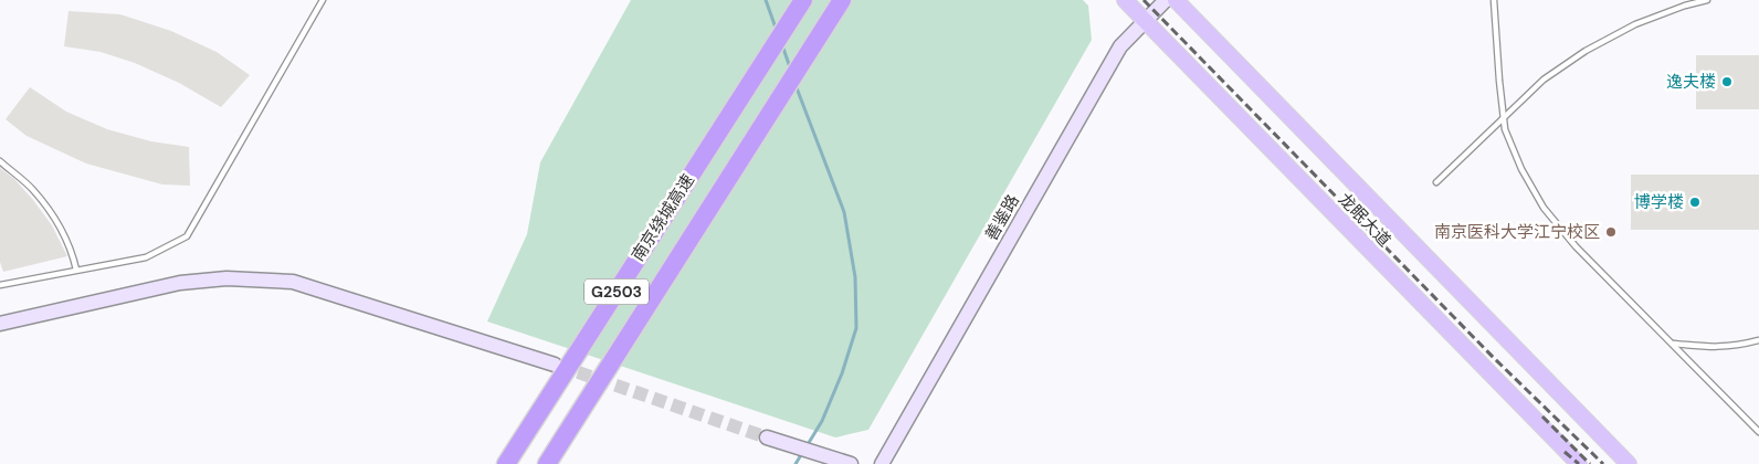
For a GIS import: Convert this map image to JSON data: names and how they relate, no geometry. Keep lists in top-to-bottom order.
{
  "streets": {
    "highway": ["南京绕城高速", "G2503"],
    "main road": ["龙眠大道"],
    "street": ["善鉴路"]
  },
  "crossings": [
    ["善鉴路", "龙眠大道"]
  ],
  "places": ["逸夫楼", "博学楼", "南京医科大学江宁校区"]
}
